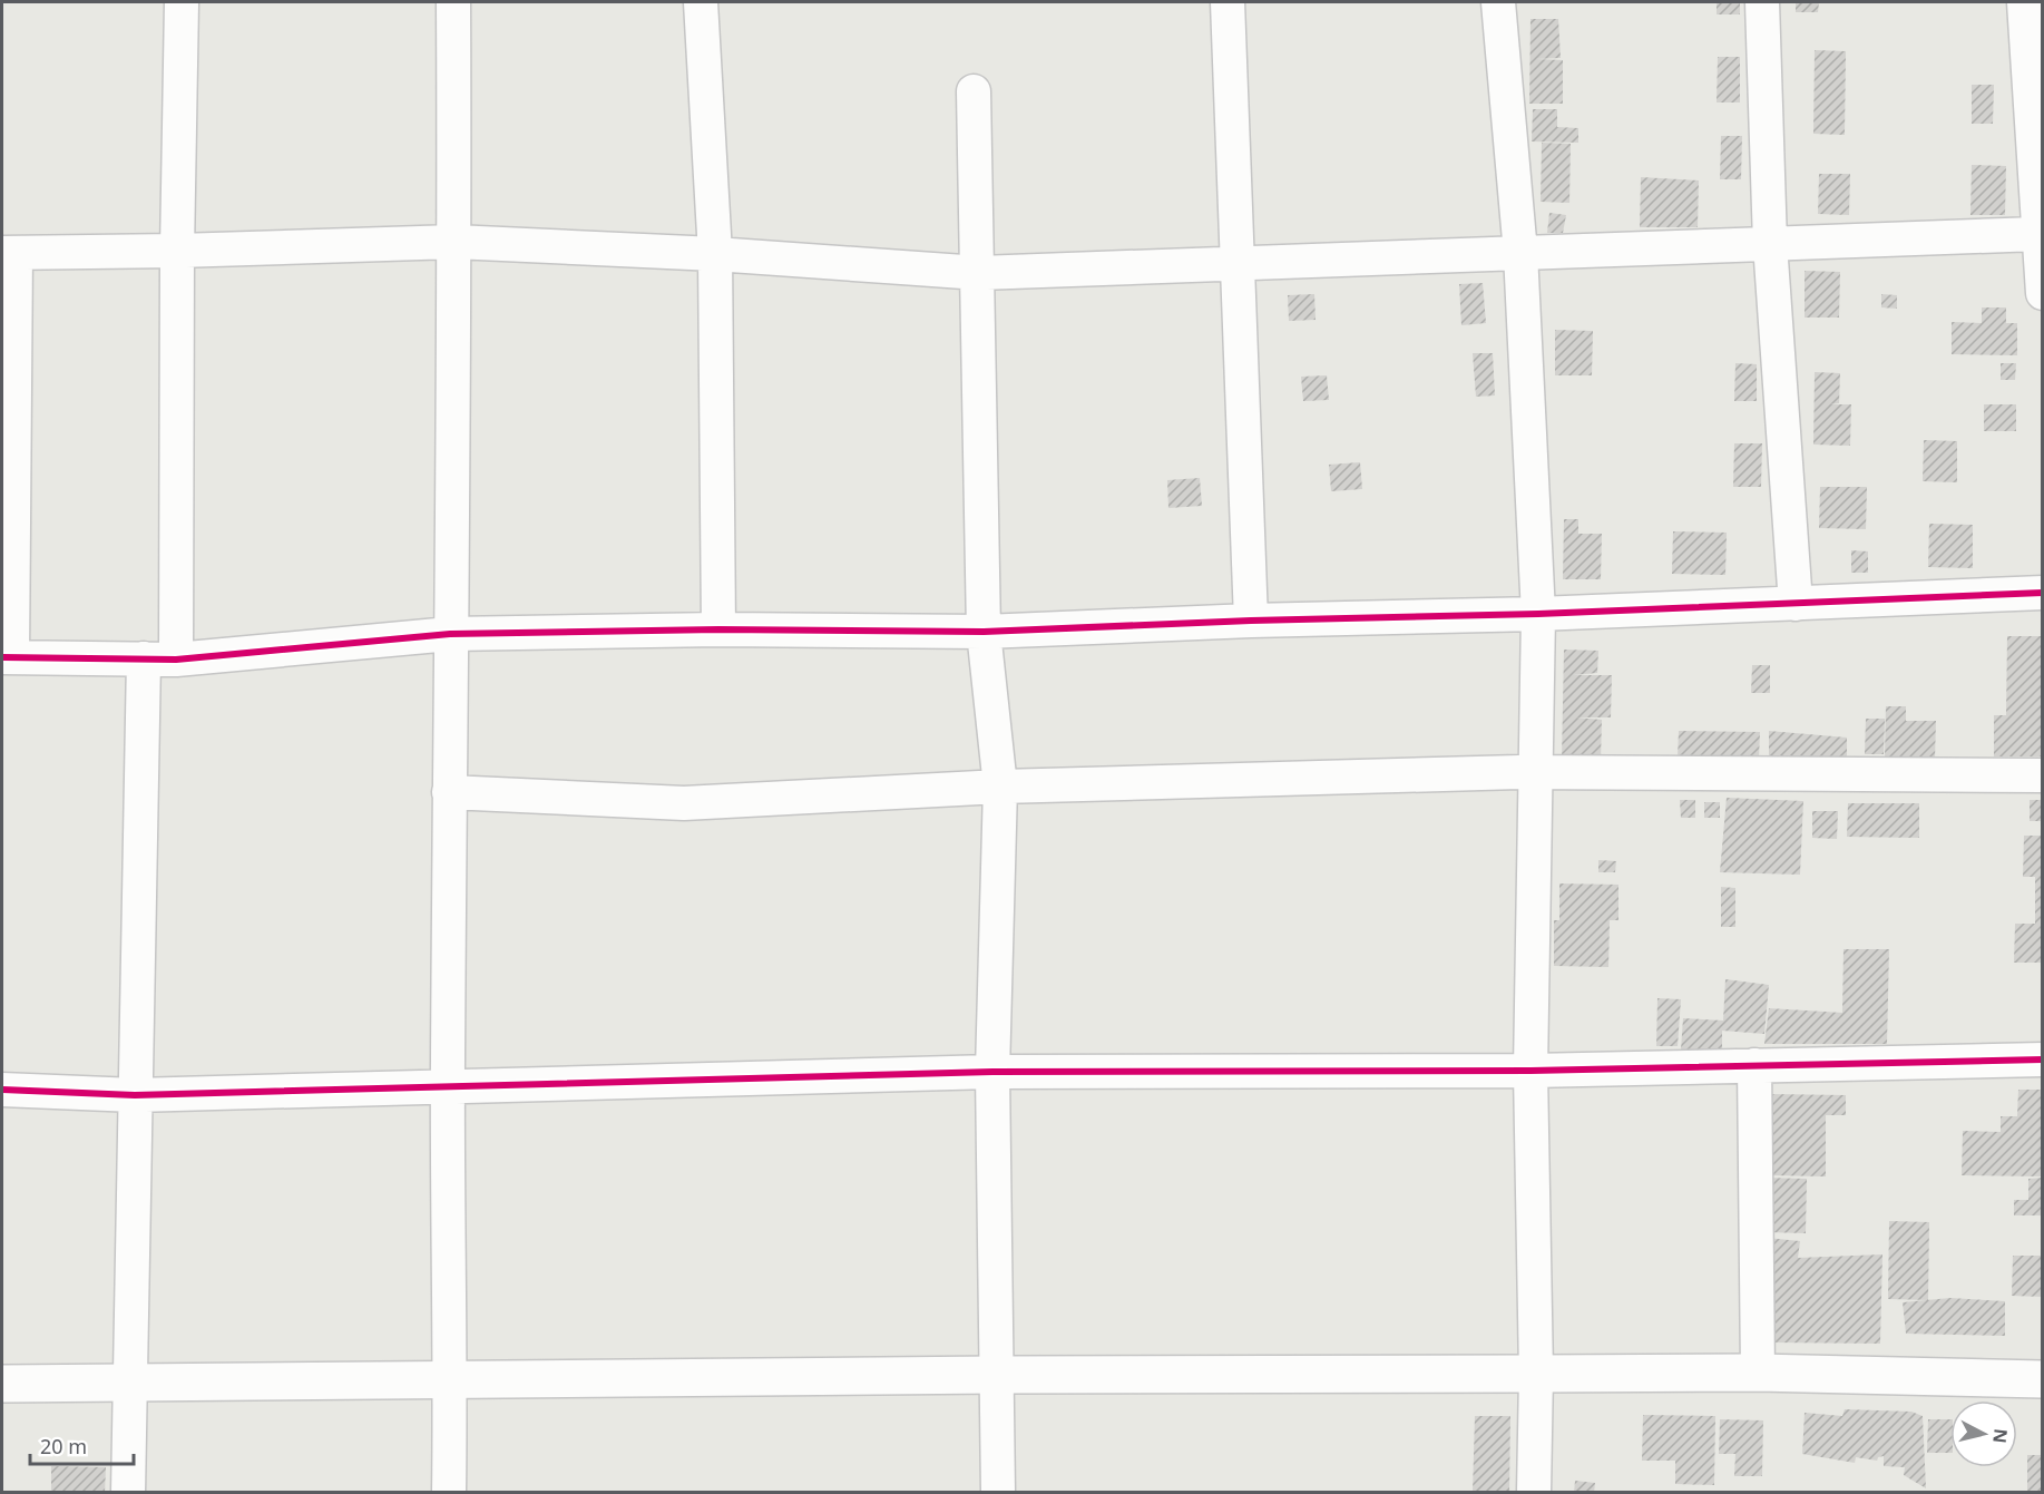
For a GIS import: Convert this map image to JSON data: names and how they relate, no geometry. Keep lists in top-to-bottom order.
{
  "scale_bar": "20 m",
  "north": "right"
}
